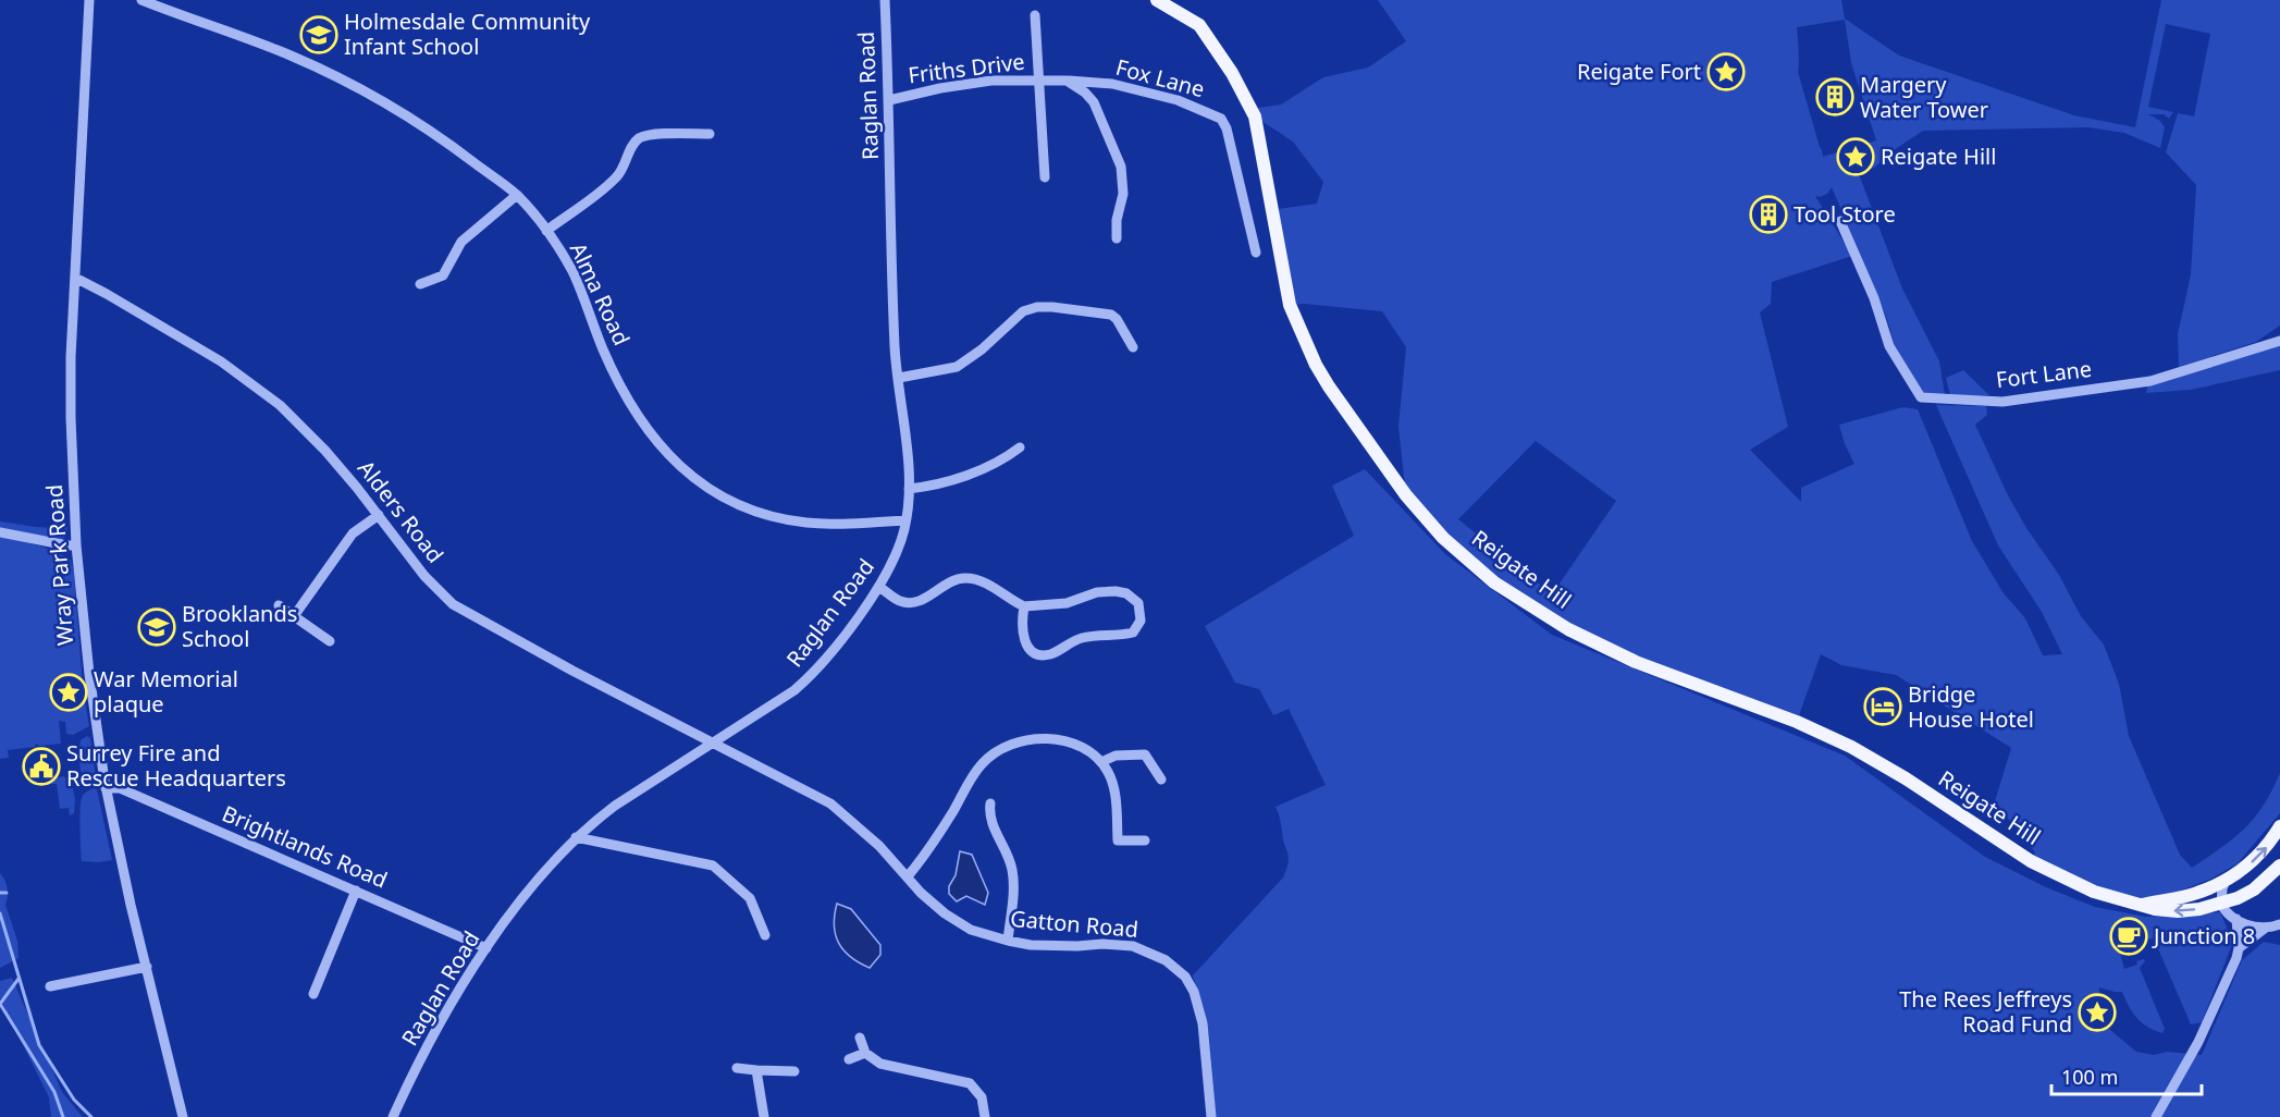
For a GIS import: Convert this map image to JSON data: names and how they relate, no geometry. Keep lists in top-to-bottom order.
{
  "streets": {
    "main road": ["Reigate Hill"],
    "street": [
      "Friths Drive",
      "Fox Lane",
      "Raglan Road",
      "Alma Road",
      "Fort Lane",
      "Alders Road",
      "Wray Park Road",
      "Brightlands Road",
      "Gatton Road"
    ]
  },
  "crossings": [
    ["Friths Drive", "Fox Lane"],
    ["Friths Drive", "Raglan Road"],
    ["Raglan Road", "Alma Road"],
    ["Raglan Road", "Alders Road"],
    ["Raglan Road", "Brightlands Road"],
    ["Raglan Road", "Gatton Road"],
    ["Alders Road", "Wray Park Road"],
    ["Alders Road", "Gatton Road"],
    ["Wray Park Road", "Brightlands Road"]
  ],
  "places": {
    "school or university": ["Holmesdale Community Infant School", "Brooklands School"],
    "place": [
      "Reigate Fort",
      "Reigate Hill",
      "War Memorial plaque",
      "The Rees Jeffreys Road Fund"
    ],
    "building": ["Margery Water Tower", "Tool Store"],
    "hotel": ["Bridge House Hotel"],
    "public building": ["Surrey Fire and Rescue Headquarters"],
    "cafe": ["Junction 8"]
  },
  "scale_bar": "100 m"
}
